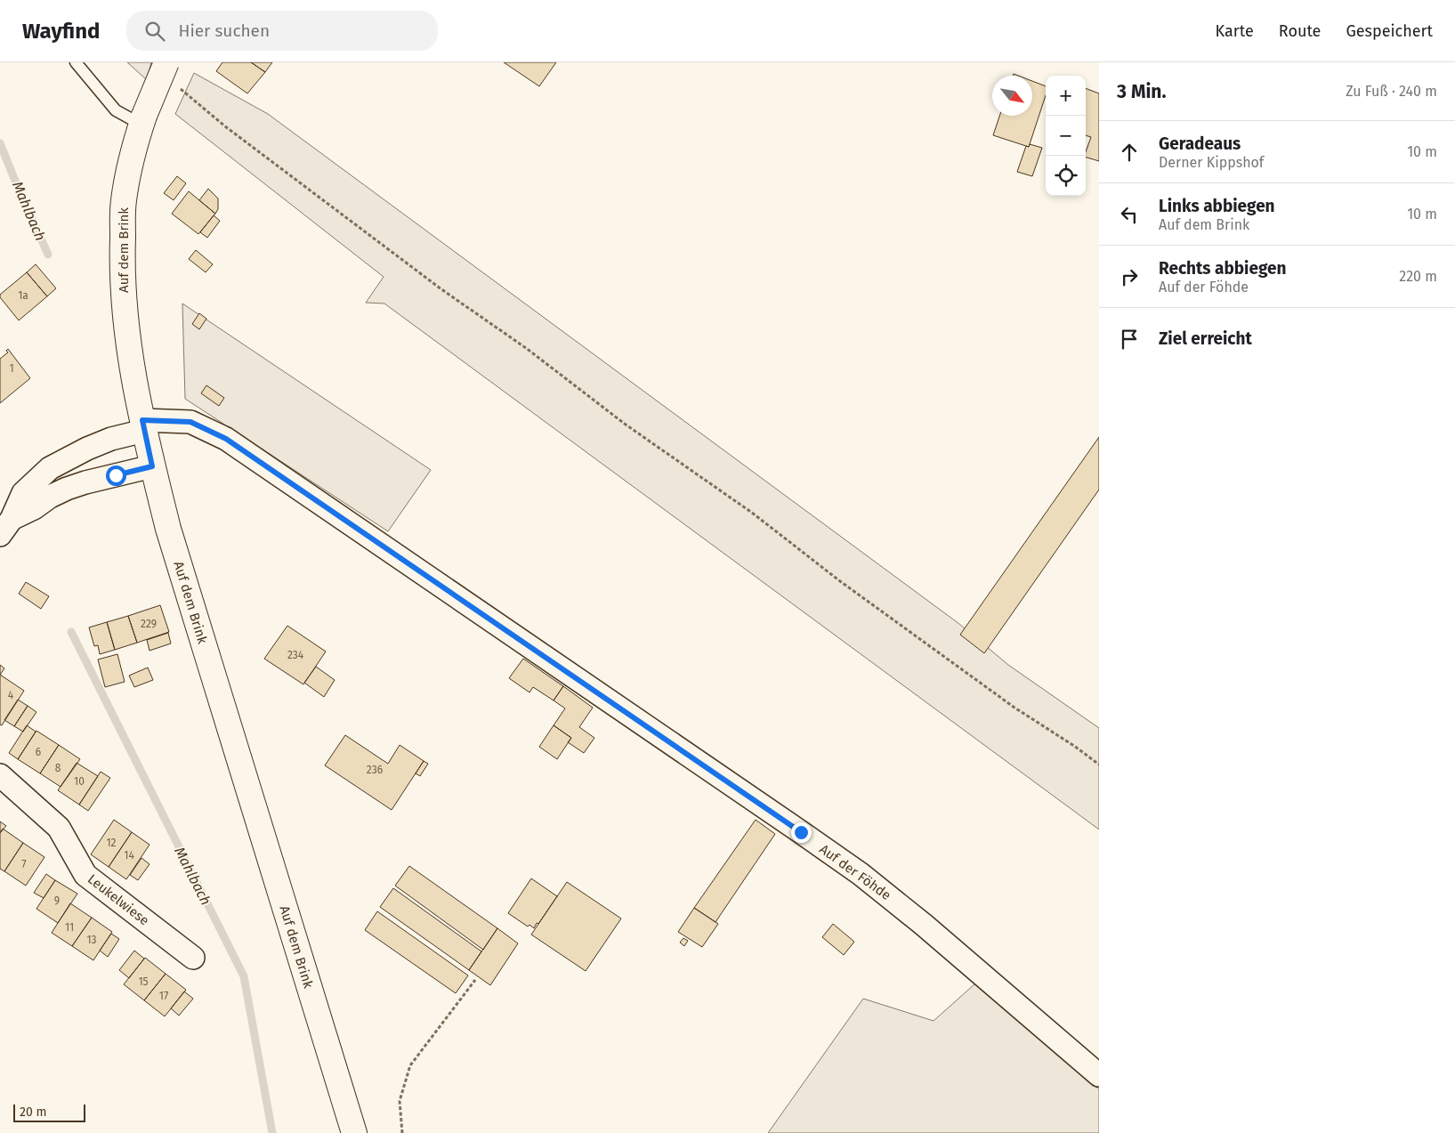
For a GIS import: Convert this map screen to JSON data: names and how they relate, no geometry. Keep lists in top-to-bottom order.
{
  "streets": {
    "street": ["Auf dem Brink", "Auf der Föhde", "Leukelwiese"]
  },
  "crossings": [
    ["Auf dem Brink", "Auf der Föhde"]
  ],
  "water": ["Mahlbach"],
  "house_numbers": [
    "1a",
    "1",
    "229",
    "234",
    "4",
    "6",
    "8",
    "236",
    "10",
    "12",
    "14",
    "7",
    "9",
    "11",
    "13",
    "15",
    "17"
  ],
  "scale_bar": "20 m",
  "north": "bottom right",
  "page": {
    "header": "Wayfind",
    "search": "Hier suchen",
    "nav": ["Karte", "Route", "Gespeichert"],
    "heading": ["3 Min.", "Zu Fuß · 240 m"],
    "map_buttons": ["+", "−"],
    "list": [
      ["Geradeaus", "Derner Kippshof", "10 m"],
      ["Links abbiegen", "Auf dem Brink", "10 m"],
      ["Rechts abbiegen", "Auf der Föhde", "220 m"],
      "Ziel erreicht"
    ],
    "scale": "20 m"
  }
}
